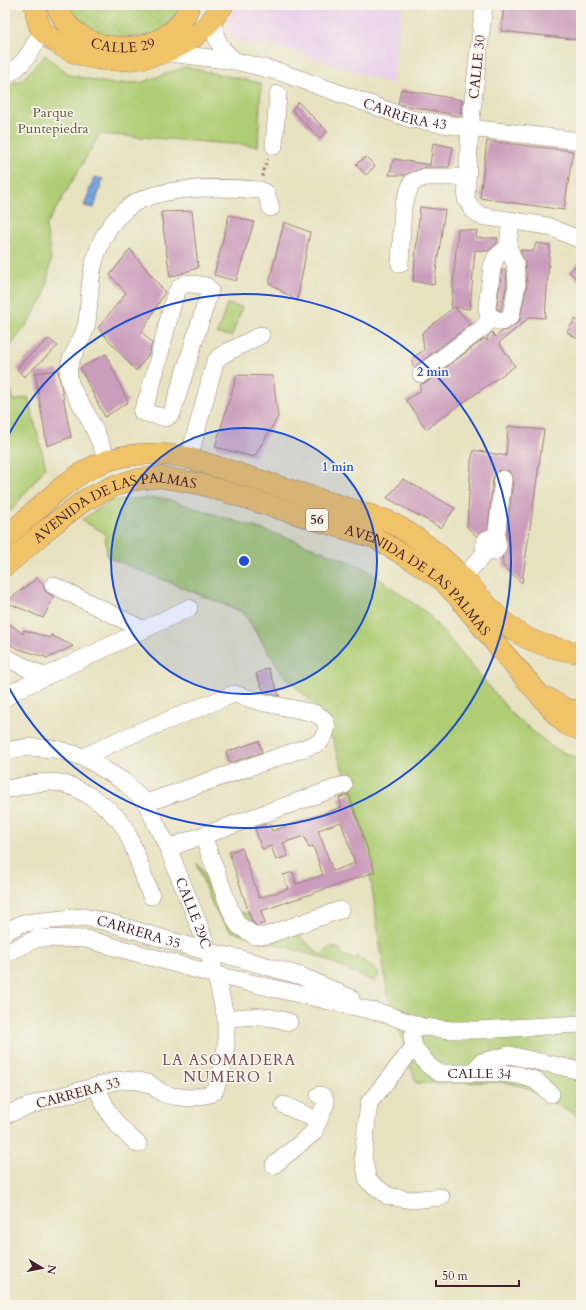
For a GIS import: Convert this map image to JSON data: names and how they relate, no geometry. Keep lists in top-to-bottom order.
{
  "streets": {
    "main road": ["CALLE 29", "AVENIDA DE LAS PALMAS", "56"],
    "street": [
      "CALLE 30",
      "CARRERA 43",
      "CALLE 29C",
      "CARRERA 35",
      "CALLE 34",
      "CARRERA 33"
    ]
  },
  "crossings": [
    ["CALLE 29", "CARRERA 43"],
    ["CALLE 30", "CARRERA 43"],
    ["CALLE 29C", "CARRERA 35"],
    ["CALLE 29C", "CARRERA 33"],
    ["CARRERA 35", "CALLE 34"]
  ],
  "districts": ["LA ASOMADERA NUMERO 1"],
  "parks": ["Parque Puntepiedra"],
  "scale_bar": "50 m",
  "north": "right",
  "rings": ["2 min", "1 min"]
}
